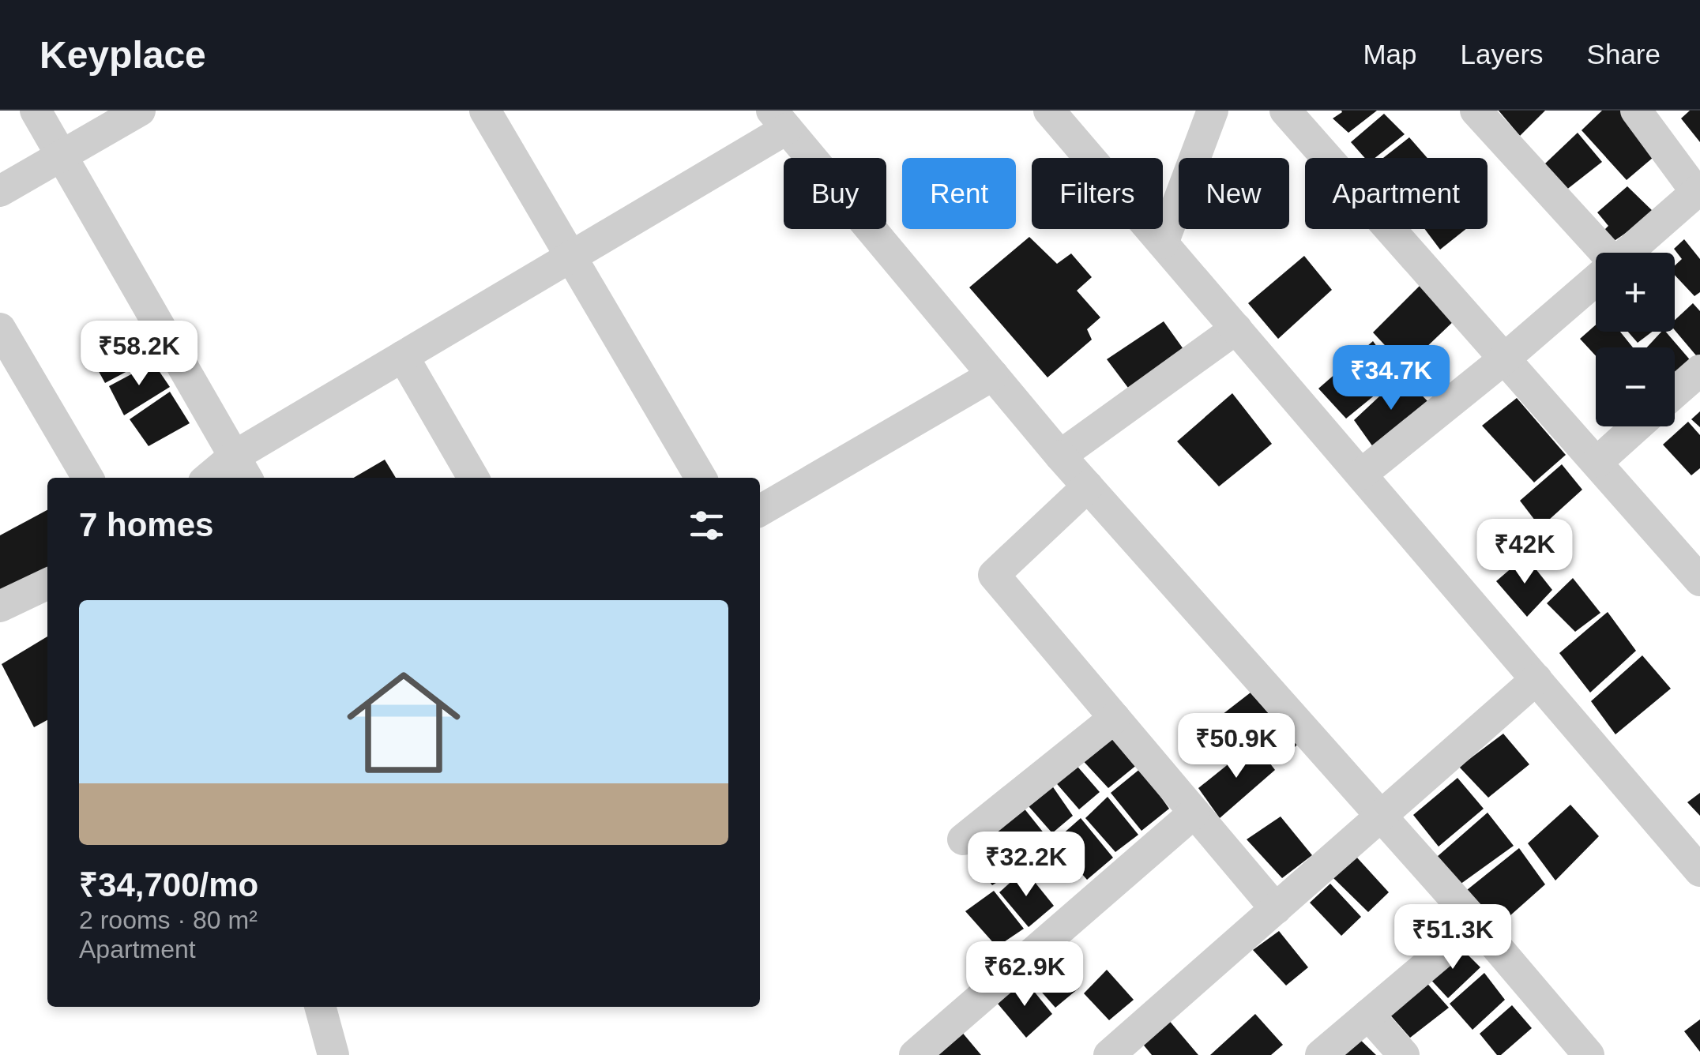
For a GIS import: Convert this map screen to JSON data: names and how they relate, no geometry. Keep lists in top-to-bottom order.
{
  "page": {
    "header": "Keyplace",
    "nav": ["Map", "Layers", "Share"],
    "chip": [
      "Buy",
      "Rent",
      "Filters",
      "New",
      "Apartment"
    ],
    "map_buttons": ["+", "−"],
    "price": [
      "₹58.2K",
      "₹34.7K",
      "₹42K",
      "₹50.9K",
      "₹32.2K",
      "₹51.3K",
      "₹62.9K"
    ],
    "heading": "7 homes",
    "list": [
      {
        "name": "₹34,700/mo",
        "note": "2 rooms · 80 m² · Apartment"
      }
    ]
  }
}
